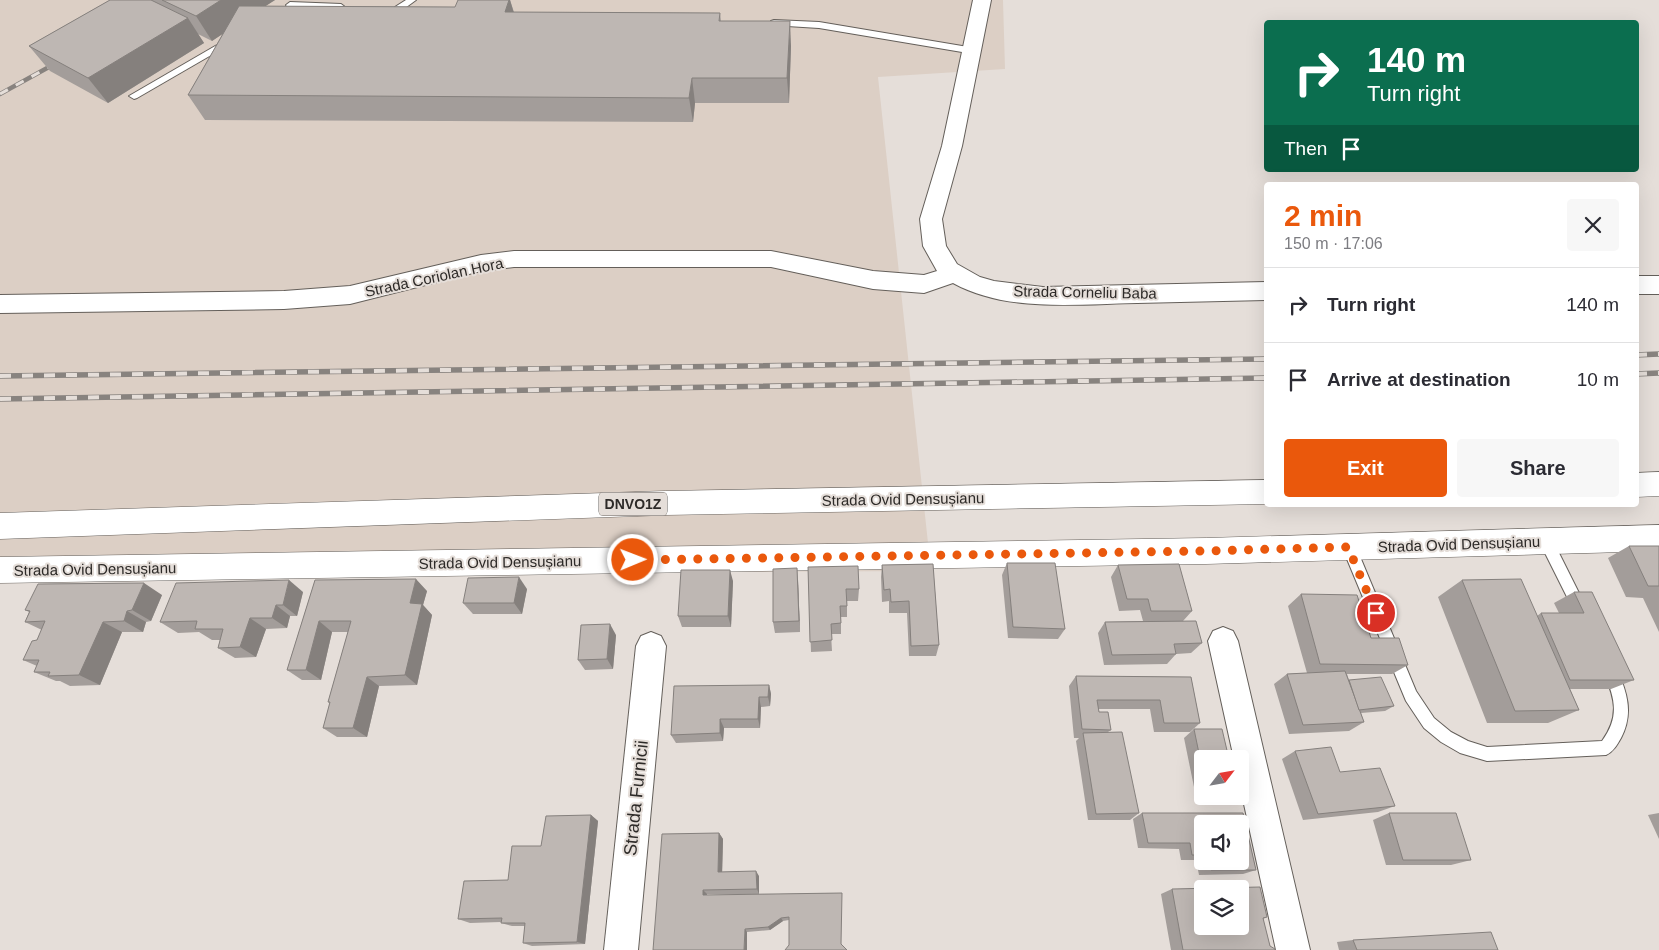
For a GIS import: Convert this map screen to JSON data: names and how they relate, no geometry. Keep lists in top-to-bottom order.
{
  "streets": {
    "main road": ["Strada Ovid Densușianu", "DNVO1Z"],
    "street": ["Strada Coriolan Hora", "Strada Corneliu Baba", "Strada Furnicii"]
  },
  "crossings": [
    ["Strada Coriolan Hora", "Strada Corneliu Baba"]
  ],
  "north": "top right",
  "page": {
    "turn": ["140 m", "Turn right"],
    "then": "Then",
    "heading": ["2 min", "150 m · 17:06"],
    "list": [
      {
        "name": "Turn right",
        "value": "140 m"
      },
      {
        "name": "Arrive at destination",
        "value": "10 m"
      }
    ],
    "buttons": ["Exit", "Share"]
  }
}
